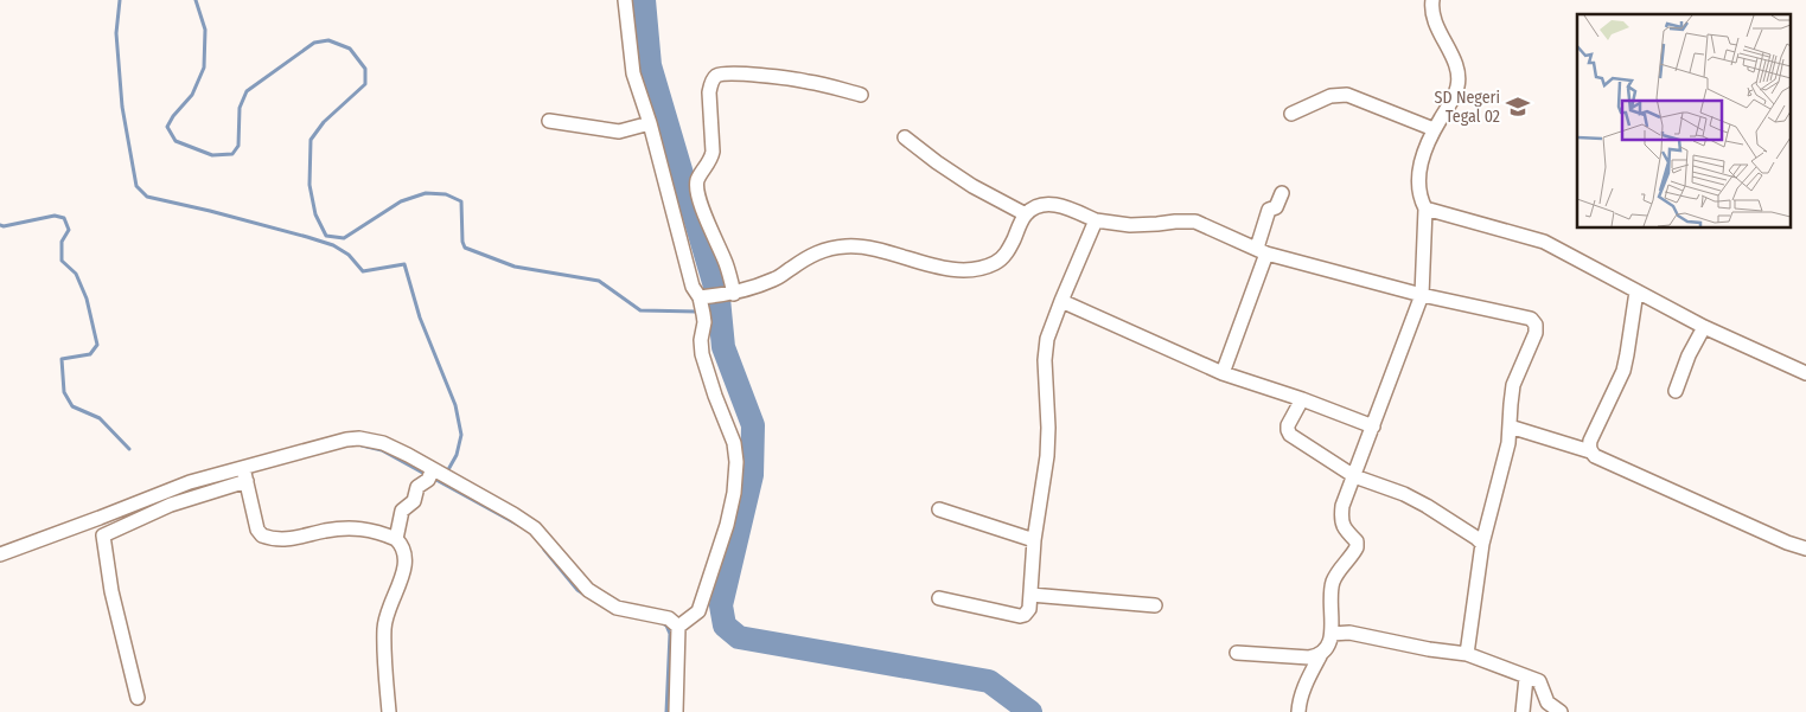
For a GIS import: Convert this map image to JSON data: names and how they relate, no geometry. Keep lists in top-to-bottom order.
{
  "places": {
    "school or university": ["SD Negeri Tegal 02"]
  }
}
